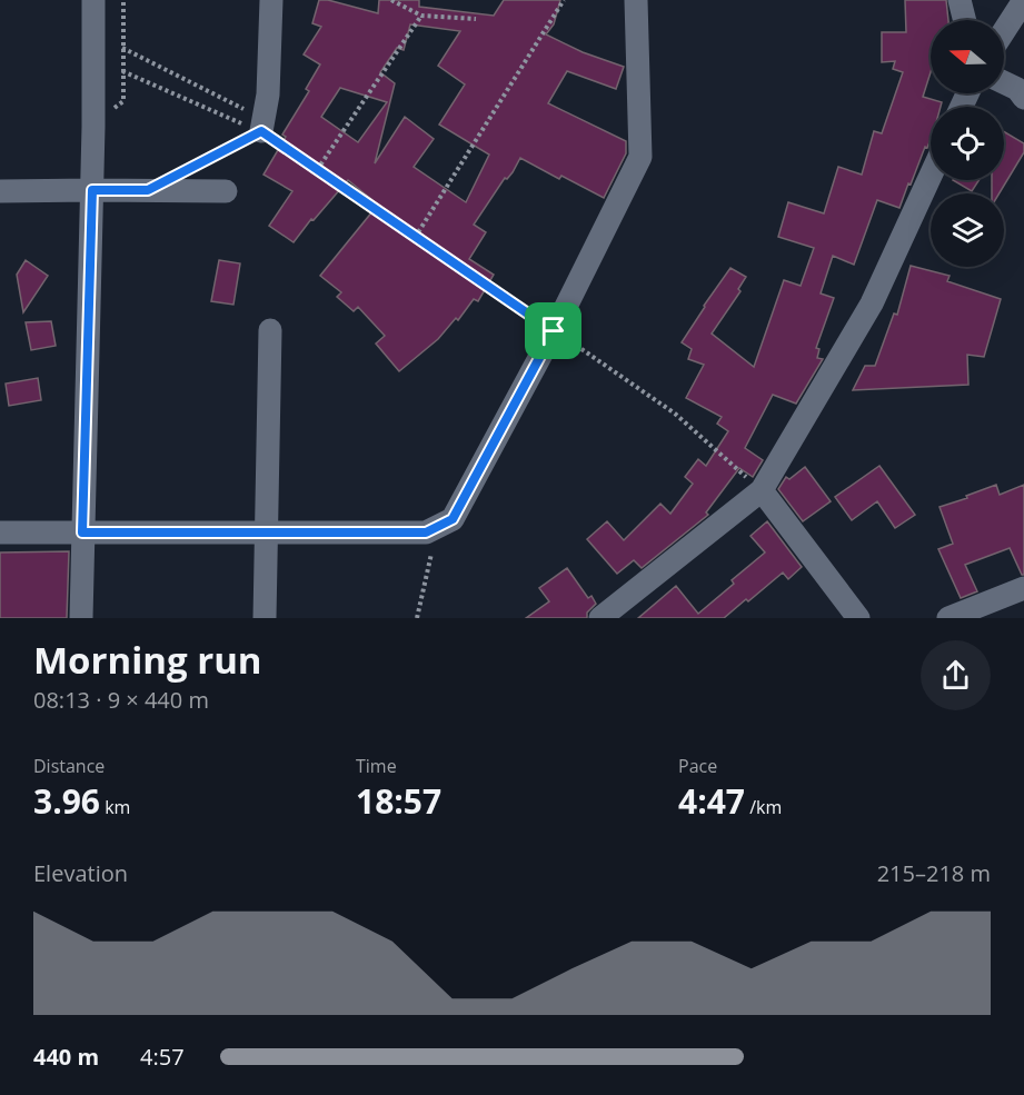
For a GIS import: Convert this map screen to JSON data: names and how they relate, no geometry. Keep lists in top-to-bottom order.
{
  "north": "left",
  "page": {
    "heading": ["Morning run", "08:13 · 9 × 440 m"],
    "stats": [
      ["Distance", "3.96 km"],
      ["Time", "18:57"],
      ["Pace", "4:47 /km"]
    ],
    "chart": ["Elevation", "215–218 m"],
    "list": [
      {
        "name": "440 m",
        "note": "4:57"
      }
    ]
  }
}
